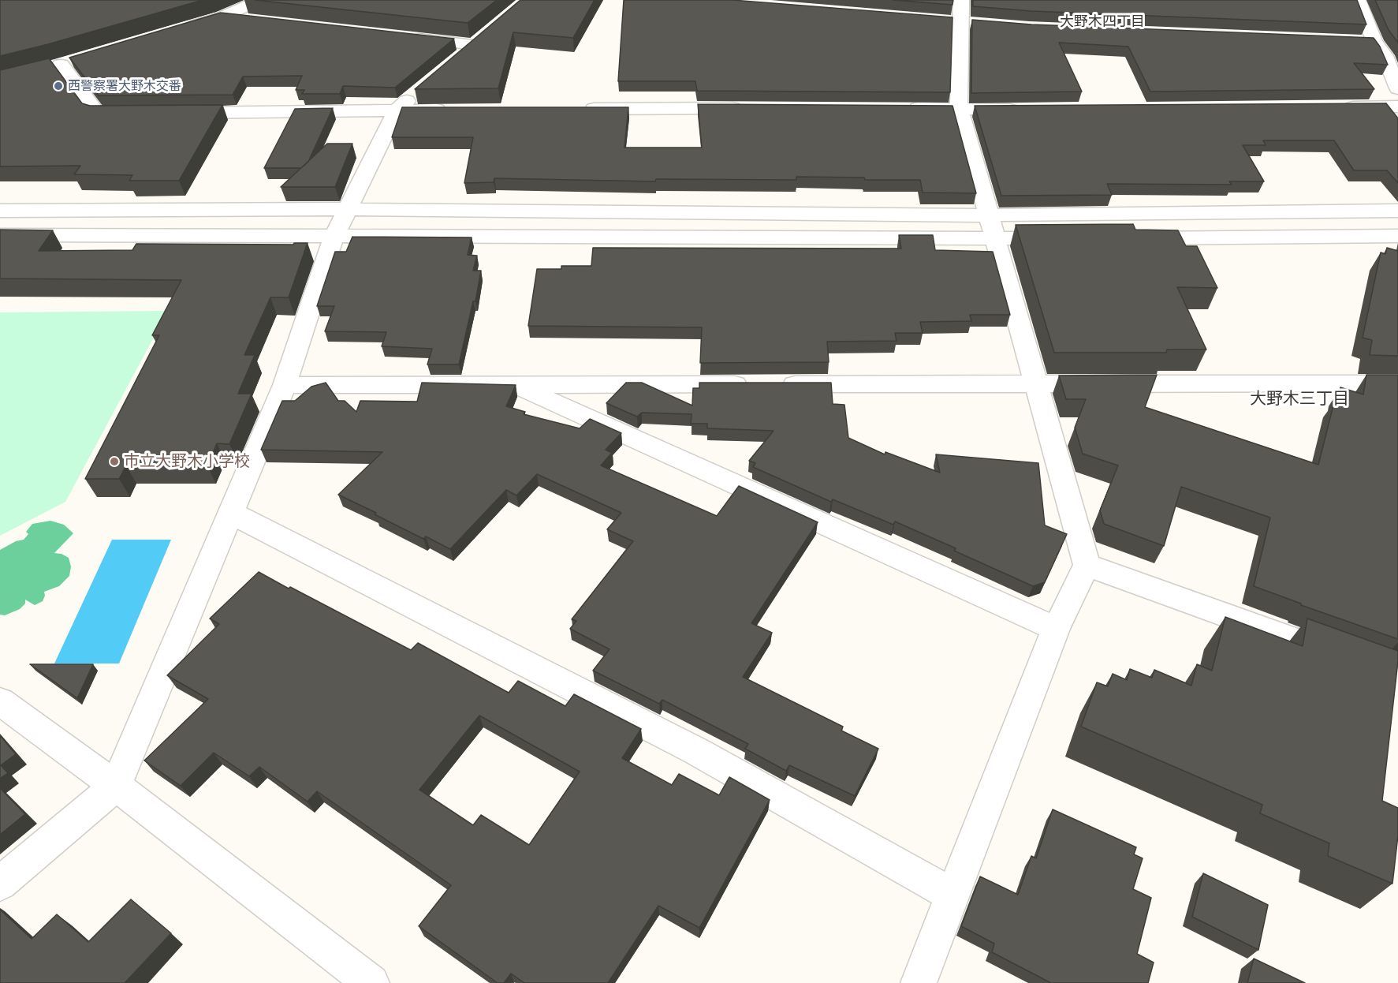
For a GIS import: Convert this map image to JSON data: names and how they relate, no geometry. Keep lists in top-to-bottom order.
{
  "districts": ["大野木四丁目", "大野木三丁目"],
  "places": ["西警察署大野木交番", "市立大野木小学校"]
}
